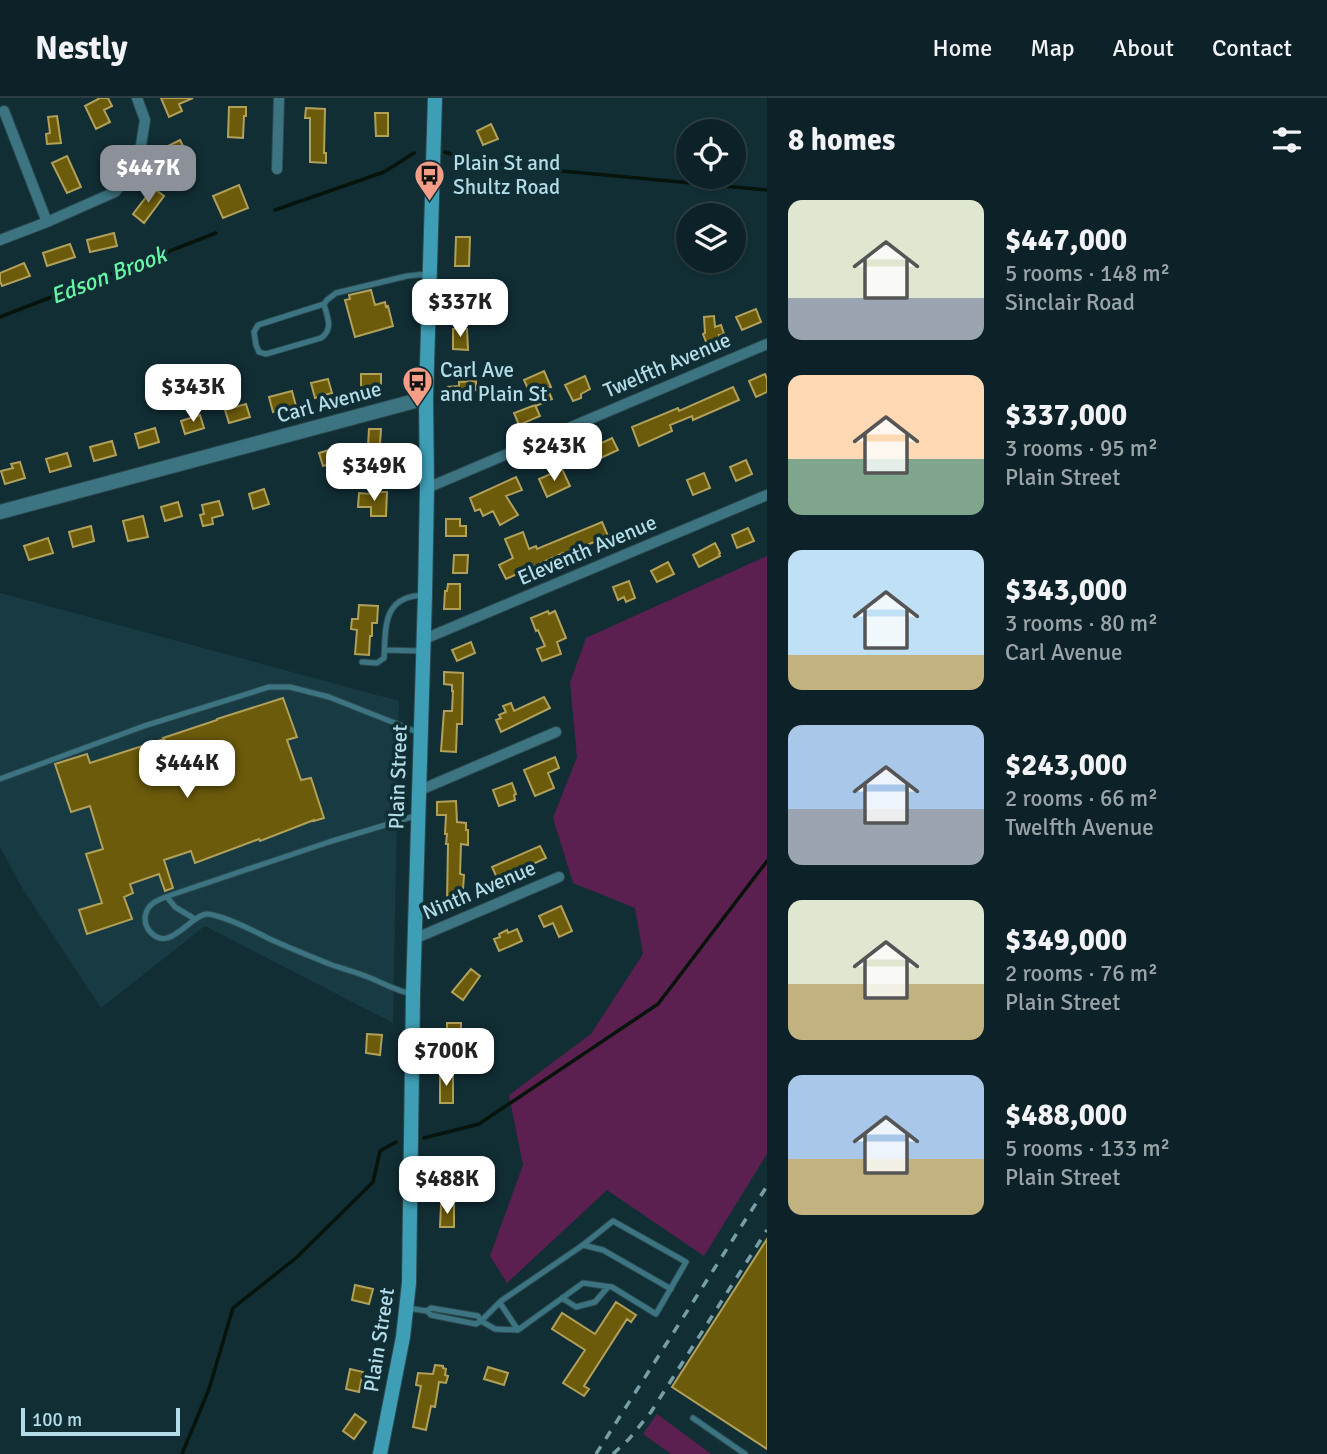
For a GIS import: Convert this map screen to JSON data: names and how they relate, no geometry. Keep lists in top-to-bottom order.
{
  "streets": {
    "main road": ["Plain Street"],
    "street": [
      "Twelfth Avenue",
      "Carl Avenue",
      "Eleventh Avenue",
      "Ninth Avenue"
    ]
  },
  "crossings": [
    ["Twelfth Avenue", "Plain Street"],
    ["Carl Avenue", "Plain Street"],
    ["Eleventh Avenue", "Plain Street"],
    ["Plain Street", "Ninth Avenue"]
  ],
  "water": ["Edson Brook"],
  "places": {
    "bus stop": ["Plain St and Shultz Road", "Carl Ave and Plain St"]
  },
  "scale_bar": "100 m",
  "page": {
    "header": "Nestly",
    "nav": [
      "Home",
      "Map",
      "About",
      "Contact"
    ],
    "heading": "8 homes",
    "price": [
      "$447K",
      "$337K",
      "$343K",
      "$243K",
      "$349K",
      "$444K",
      "$700K",
      "$488K"
    ],
    "list": [
      {
        "name": "$447,000",
        "note": "5 rooms · 148 m² · Sinclair Road"
      },
      {
        "name": "$337,000",
        "note": "3 rooms · 95 m² · Plain Street"
      },
      {
        "name": "$343,000",
        "note": "3 rooms · 80 m² · Carl Avenue"
      },
      {
        "name": "$243,000",
        "note": "2 rooms · 66 m² · Twelfth Avenue"
      },
      {
        "name": "$349,000",
        "note": "2 rooms · 76 m² · Plain Street"
      },
      {
        "name": "$488,000",
        "note": "5 rooms · 133 m² · Plain Street"
      }
    ],
    "scale": "100 m"
  }
}
